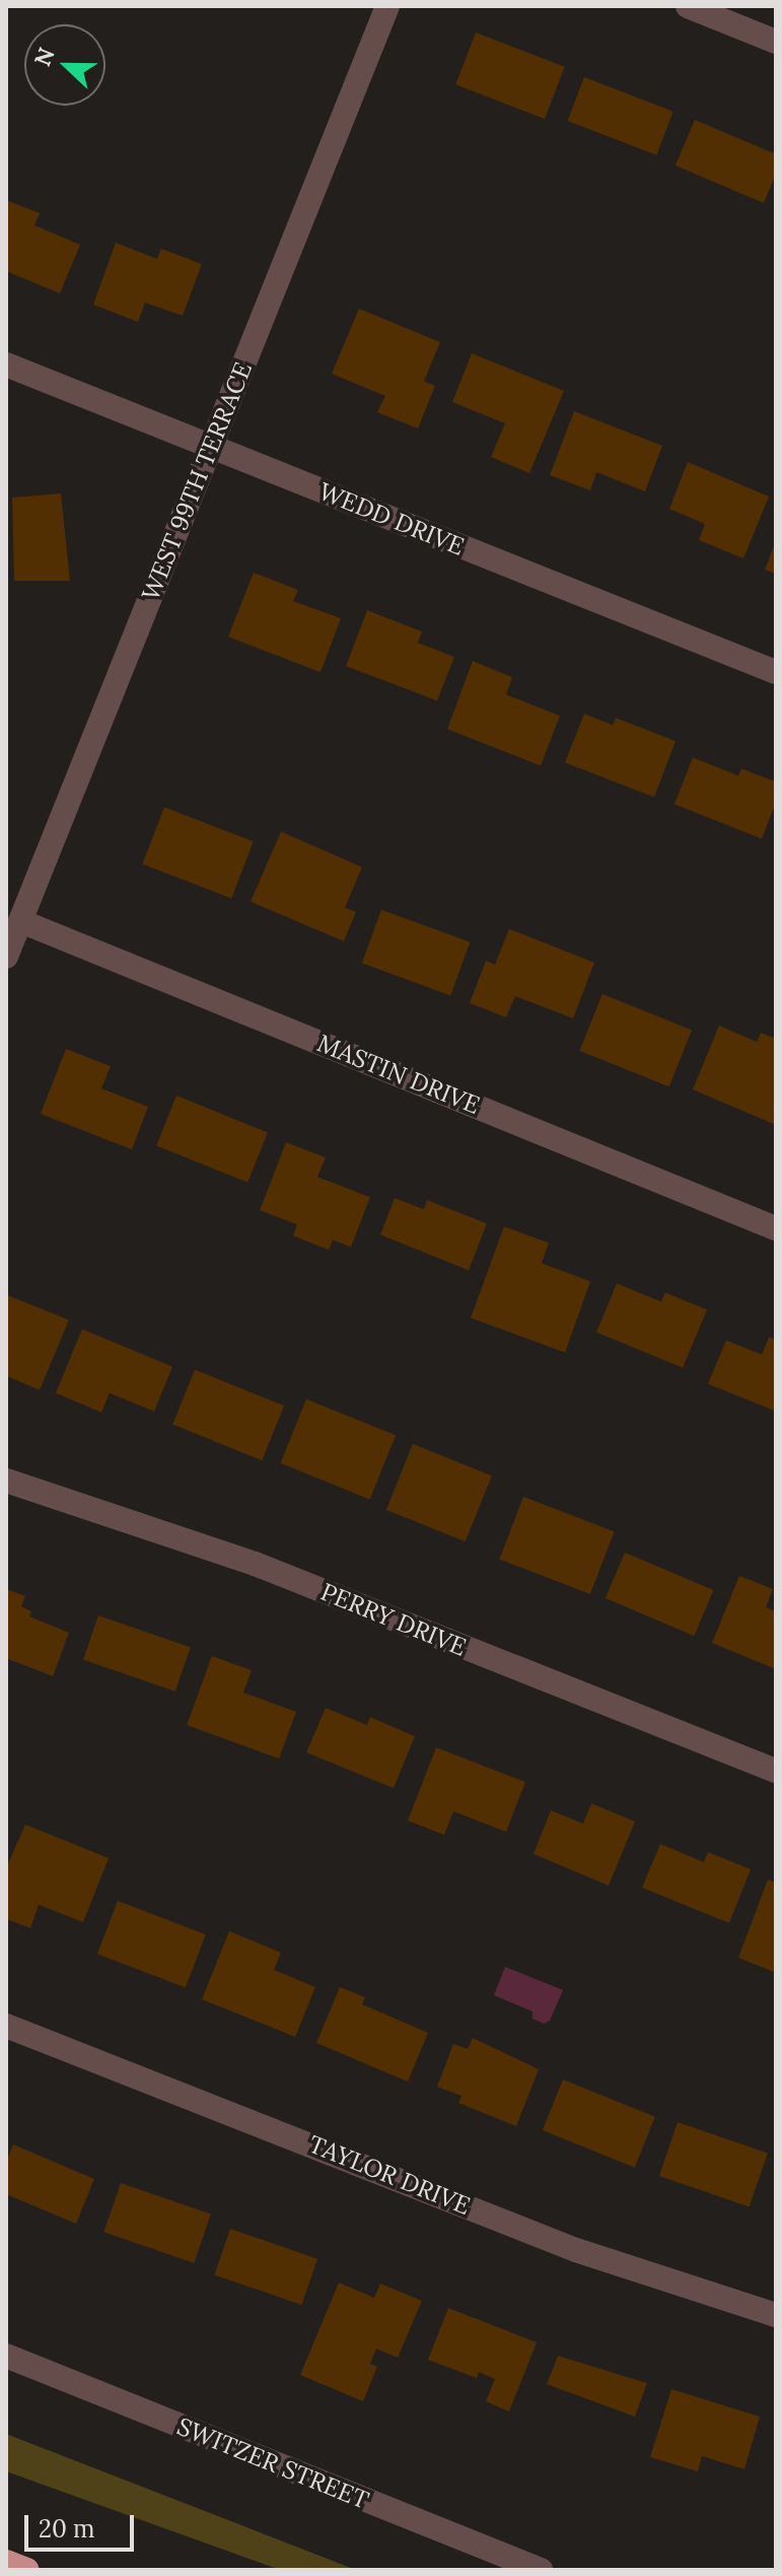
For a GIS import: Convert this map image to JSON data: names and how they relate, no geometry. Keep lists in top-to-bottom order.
{
  "streets": {
    "street": [
      "WEST 99TH TERRACE",
      "WEDD DRIVE",
      "MASTIN DRIVE",
      "PERRY DRIVE",
      "TAYLOR DRIVE",
      "SWITZER STREET"
    ]
  },
  "crossings": [
    ["WEST 99TH TERRACE", "WEDD DRIVE"],
    ["WEST 99TH TERRACE", "MASTIN DRIVE"]
  ],
  "scale_bar": "20 m",
  "north": "left"
}
